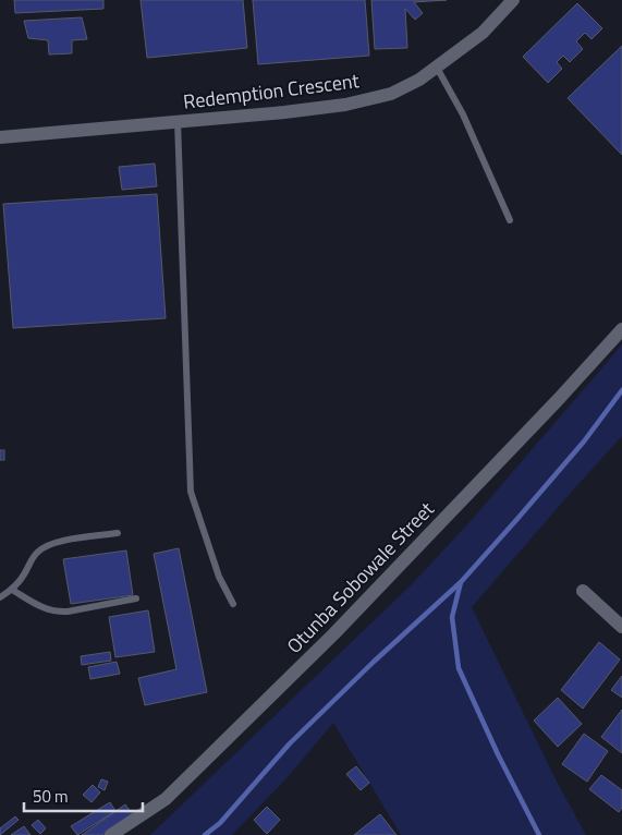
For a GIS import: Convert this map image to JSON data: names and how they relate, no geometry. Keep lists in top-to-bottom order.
{
  "streets": {
    "street": ["Redemption Crescent", "Otunba Sobowale Street"]
  },
  "scale_bar": "50 m"
}
